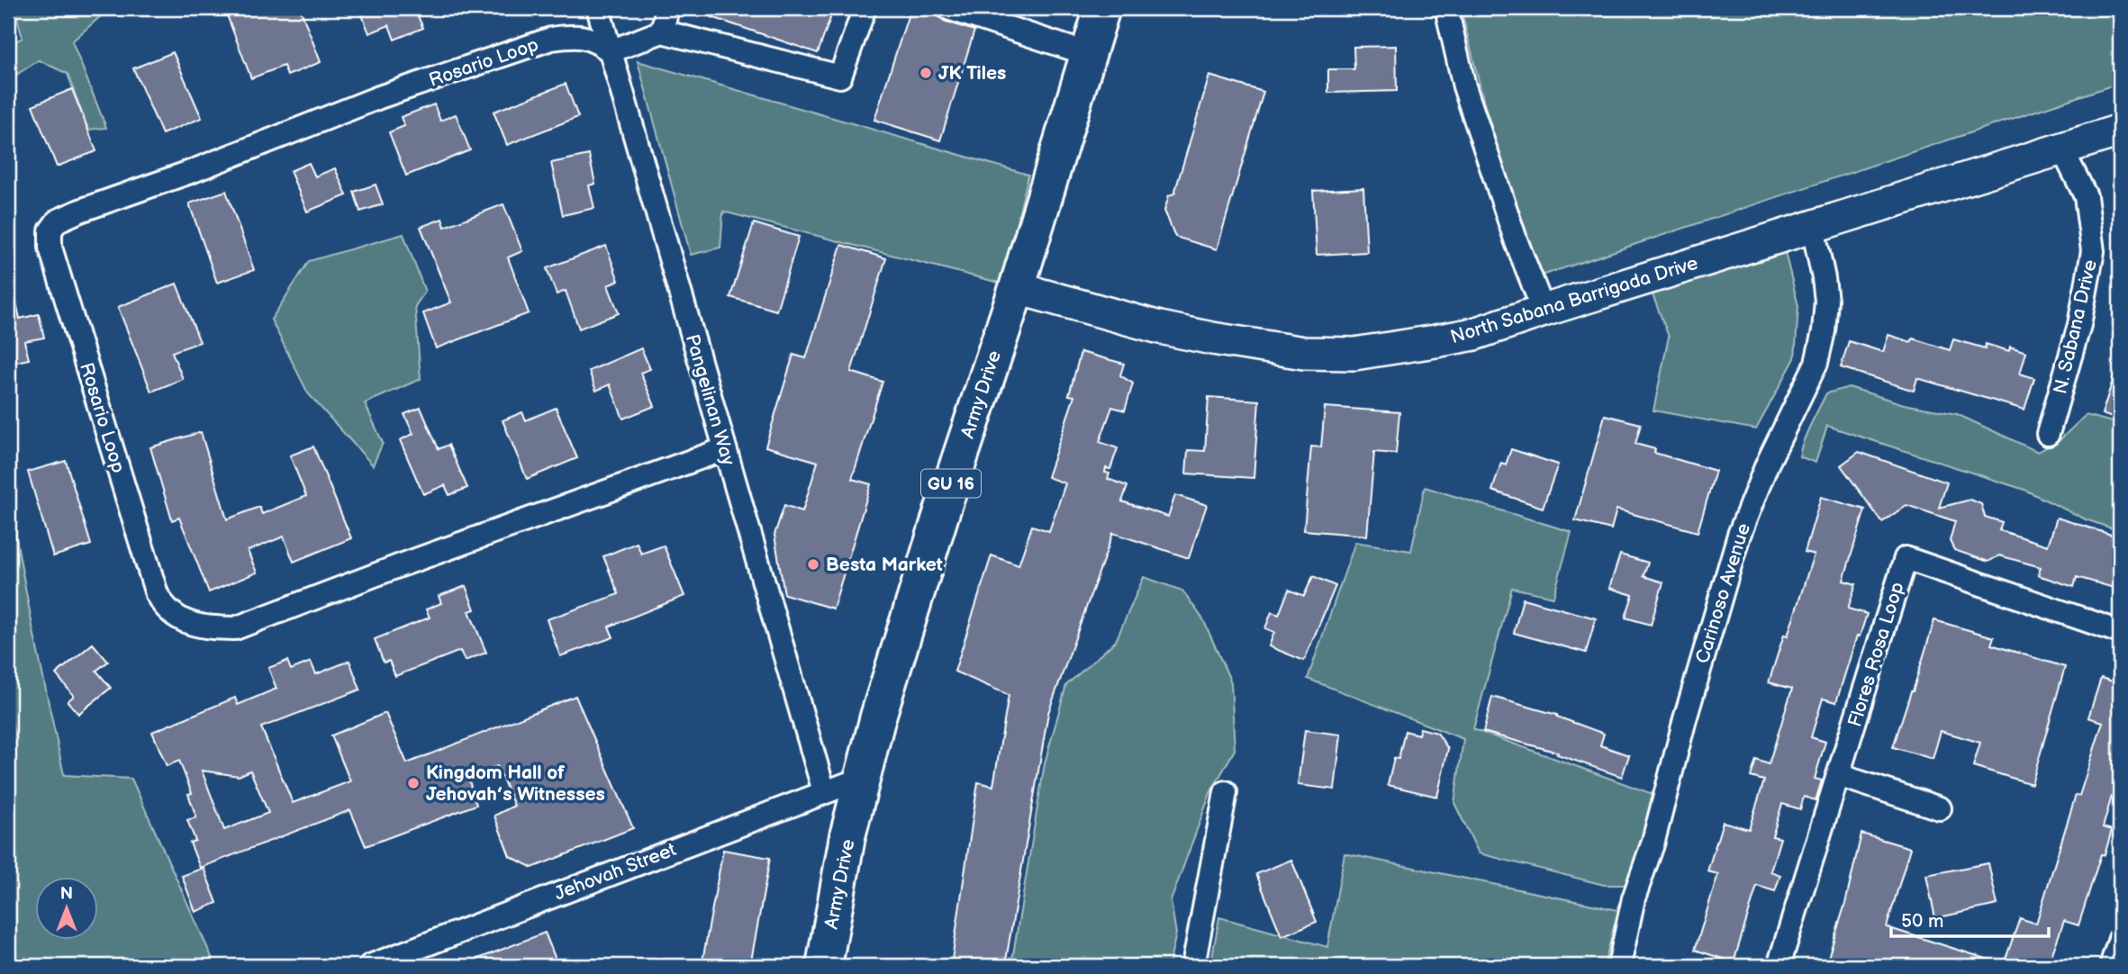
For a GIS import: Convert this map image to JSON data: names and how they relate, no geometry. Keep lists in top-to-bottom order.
{
  "streets": {
    "main road": ["North Sabana Barrigada Drive", "Army Drive", "GU 16"],
    "street": [
      "Rosario Loop",
      "N. Sabana Drive",
      "Pangelinan Way",
      "Carinoso Avenue",
      "Flores Rosa Loop",
      "Jehovah Street"
    ]
  },
  "crossings": [
    ["Rosario Loop", "Pangelinan Way"],
    ["North Sabana Barrigada Drive", "N. Sabana Drive"],
    ["North Sabana Barrigada Drive", "Army Drive"],
    ["North Sabana Barrigada Drive", "Carinoso Avenue"],
    ["Army Drive", "Jehovah Street"],
    ["Pangelinan Way", "Jehovah Street"]
  ],
  "places": ["JK Tiles", "Besta Market", "Kingdom Hall of Jehovah’s Witnesses"],
  "scale_bar": "50 m",
  "north": "top"
}
